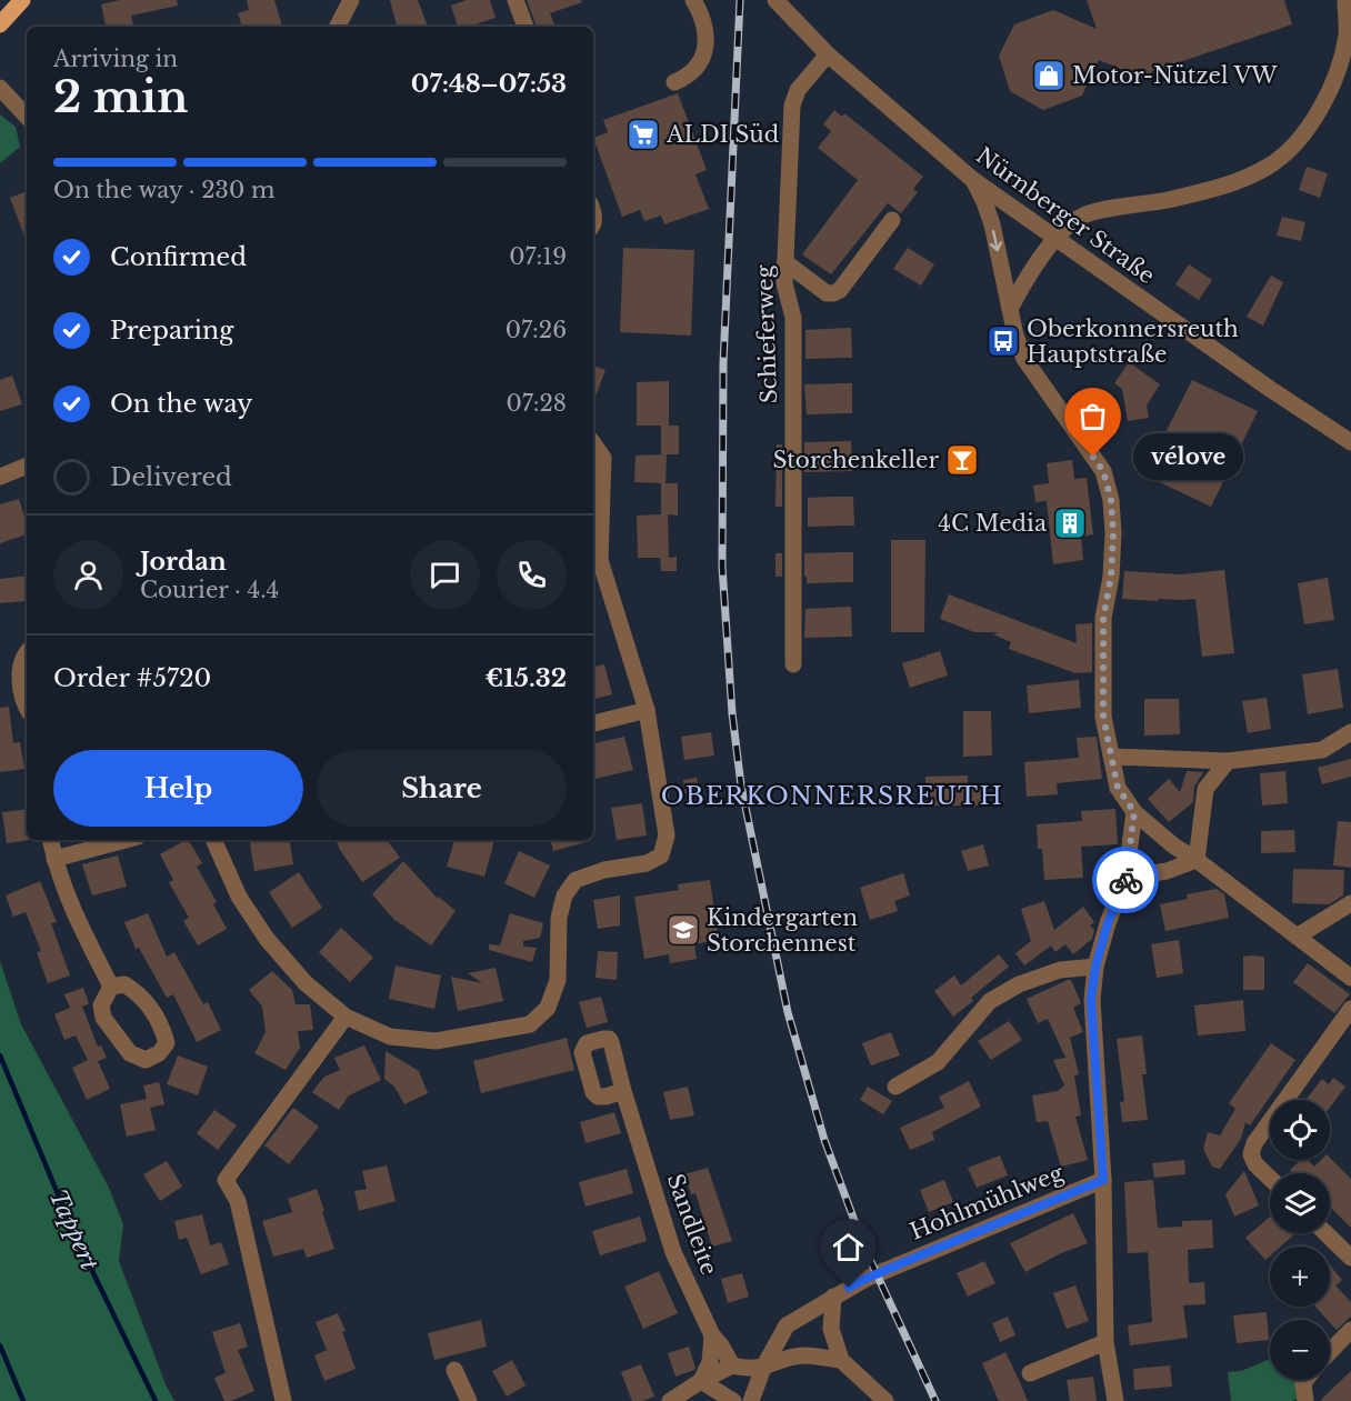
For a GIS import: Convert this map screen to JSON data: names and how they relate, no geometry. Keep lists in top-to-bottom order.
{
  "streets": {
    "street": [
      "Nürnberger Straße",
      "Schieferweg",
      "Hohlmühlweg",
      "Sandleite"
    ]
  },
  "crossings": [
    ["Nürnberger Straße", "Schieferweg"]
  ],
  "districts": ["OBERKONNERSREUTH"],
  "water": ["Tappert"],
  "places": {
    "shop": ["Motor-Nützel VW"],
    "supermarket": ["ALDI Süd"],
    "bus stop": ["Oberkonnersreuth Hauptstraße"],
    "other": ["vélove"],
    "bar": ["Storchenkeller"],
    "building": ["4C Media"],
    "school or university": ["Kindergarten Storchennest"]
  },
  "page": {
    "heading": ["2 min", "Arriving in", "07:48–07:53"],
    "panel": [
      "Jordan",
      "Courier · 4.4",
      "Order #5720",
      "€15.32"
    ],
    "bar": "On the way · 230 m",
    "list": [
      ["Confirmed", "07:19"],
      ["Preparing", "07:26"],
      ["On the way", "07:28"],
      "Delivered"
    ],
    "bubble": "vélove",
    "buttons": ["Help", "Share"],
    "map_buttons": ["+", "−"]
  }
}
